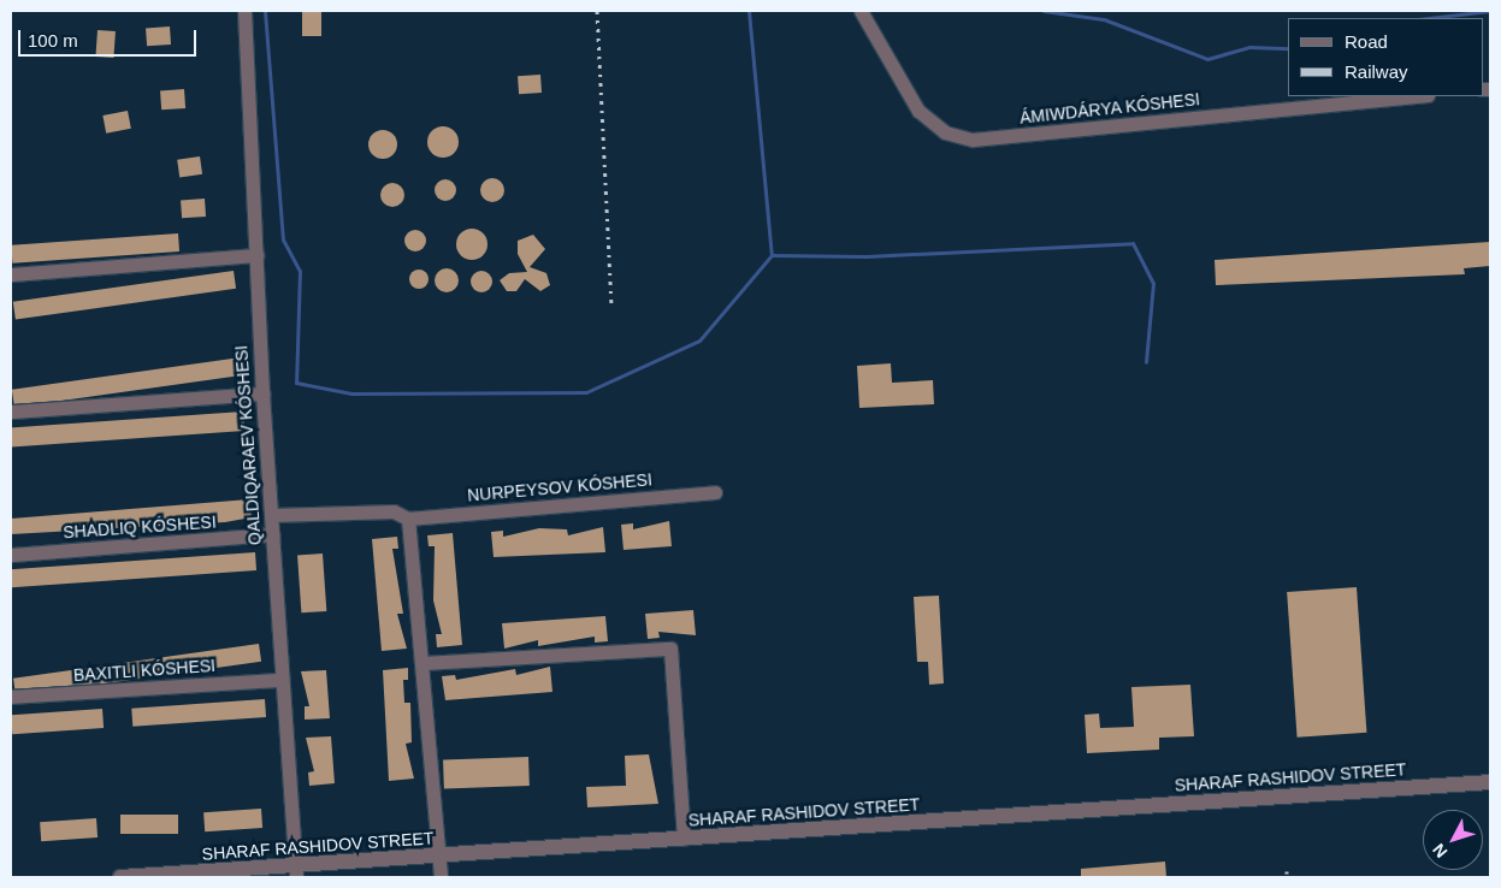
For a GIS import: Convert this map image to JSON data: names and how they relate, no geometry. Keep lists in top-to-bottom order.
{
  "streets": {
    "street": ["ÁMIWDÁRYA KÓSHESI", "NURPEYSOV KÓSHESI", "SHARAF RASHIDOV STREET"]
  },
  "legend": ["Road", "Railway"],
  "scale_bar": "100 m",
  "north": "bottom left"
}
